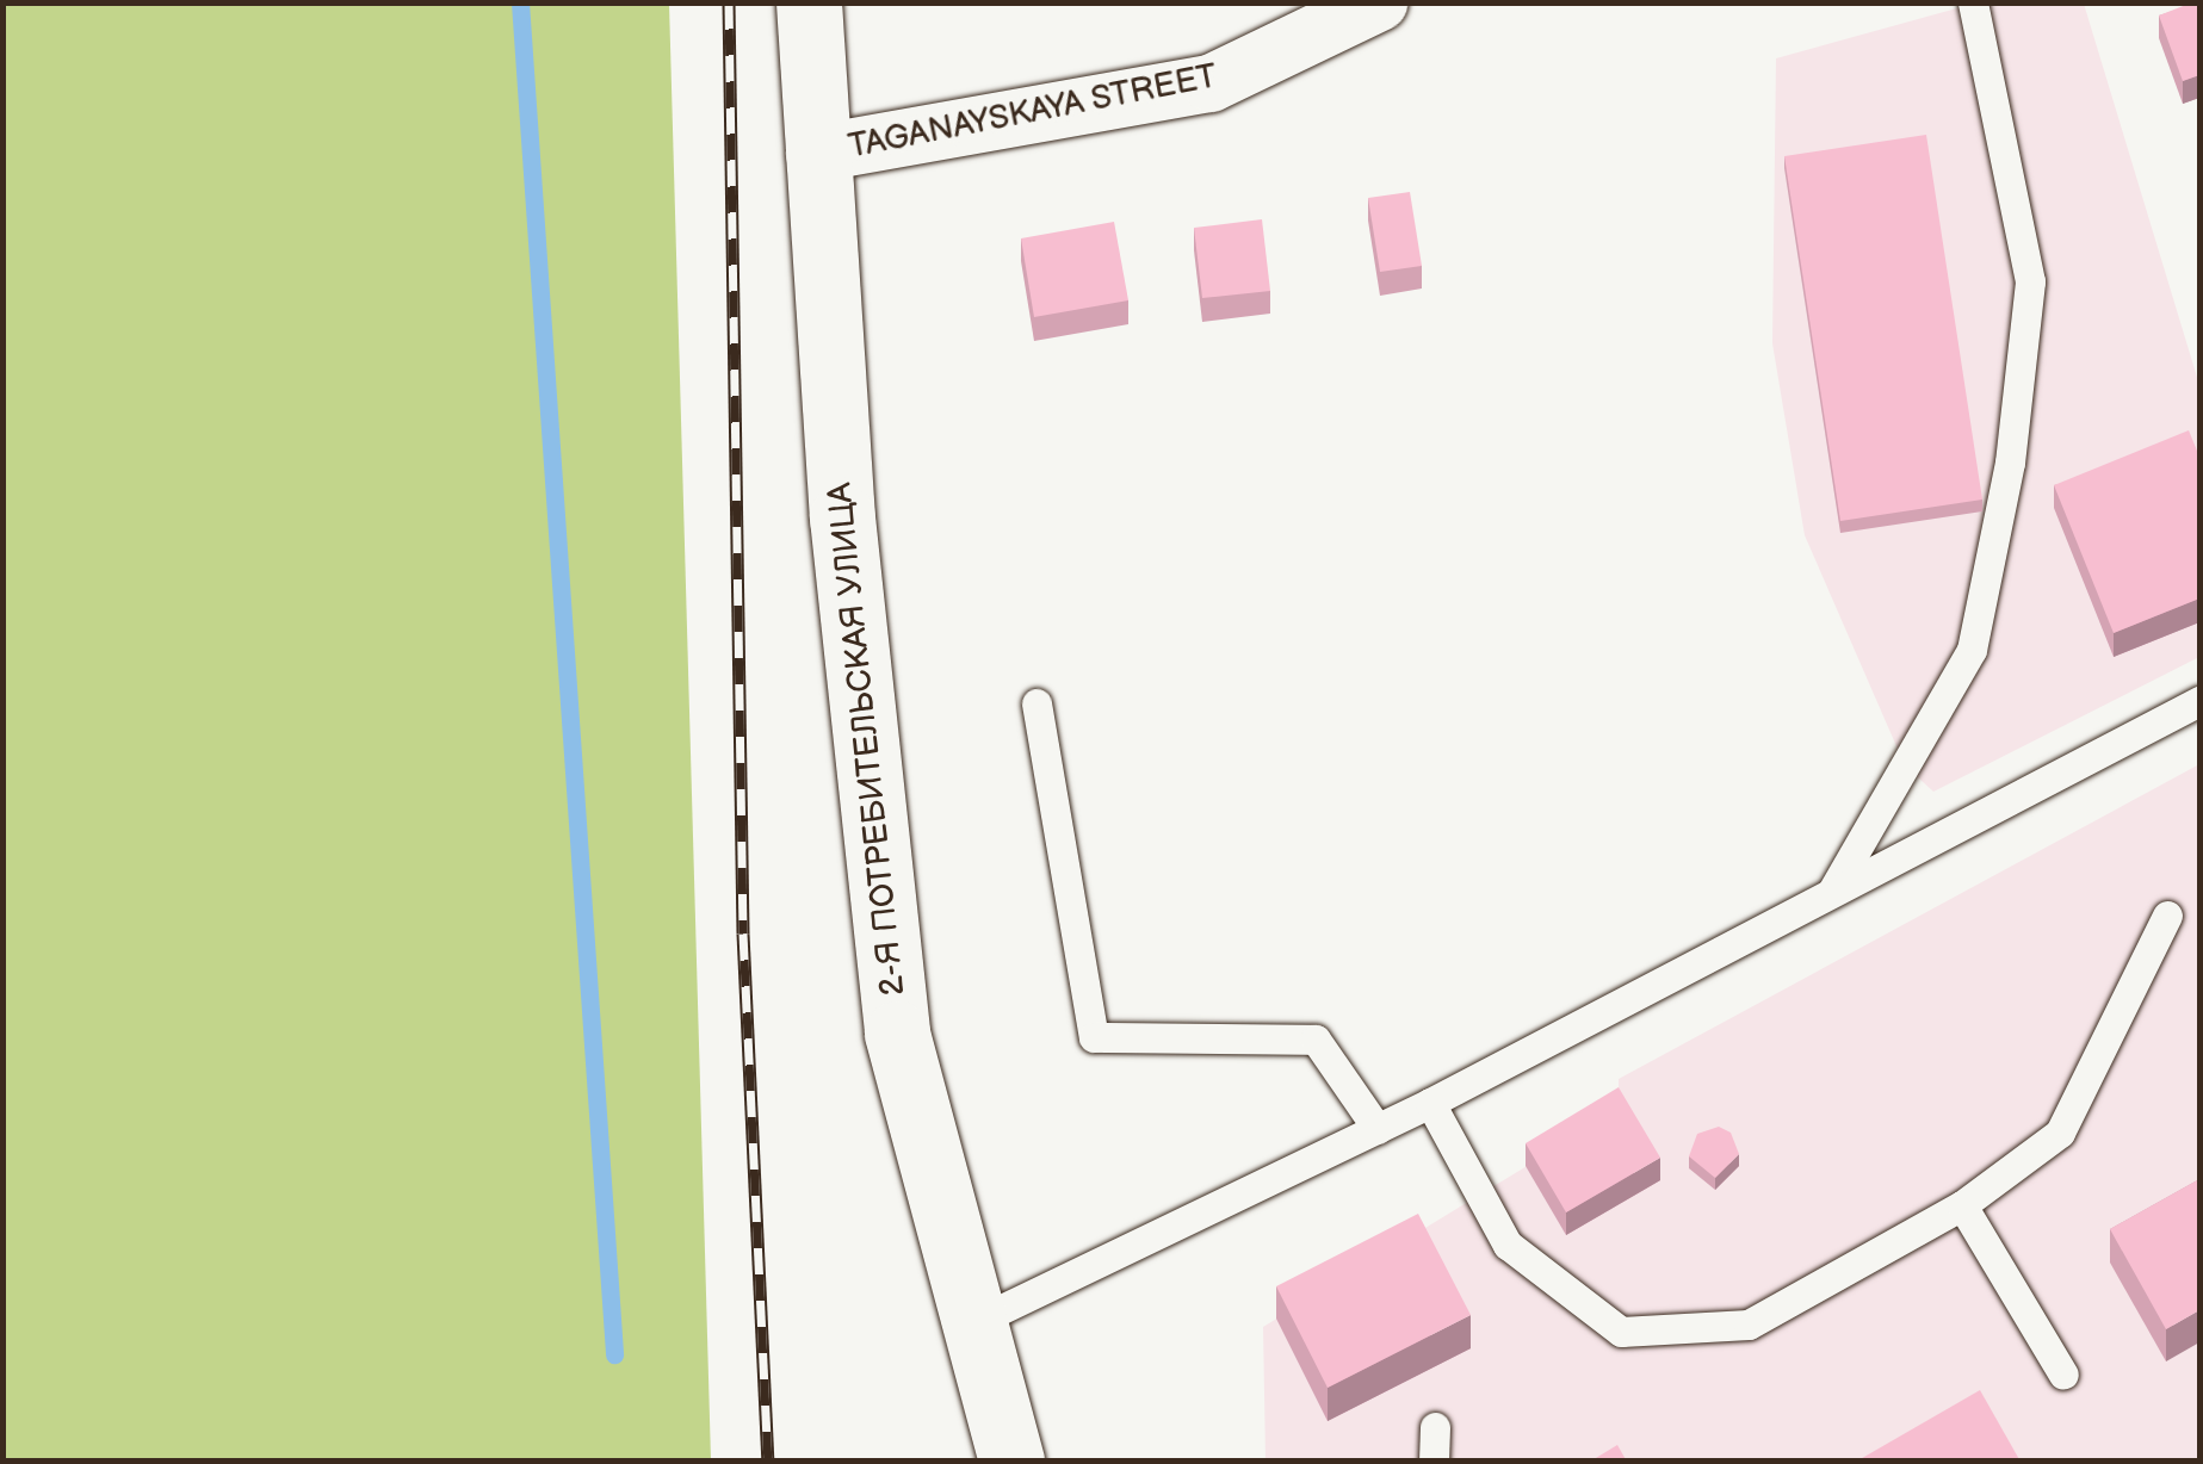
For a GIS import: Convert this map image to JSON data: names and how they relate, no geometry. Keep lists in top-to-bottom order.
{
  "streets": {
    "street": ["TAGANAYSKAYA STREET", "2-Я ПОТРЕБИТЕЛЬСКАЯ УЛИЦА"]
  },
  "crossings": [
    ["TAGANAYSKAYA STREET", "2-Я ПОТРЕБИТЕЛЬСКАЯ УЛИЦА"]
  ]
}
